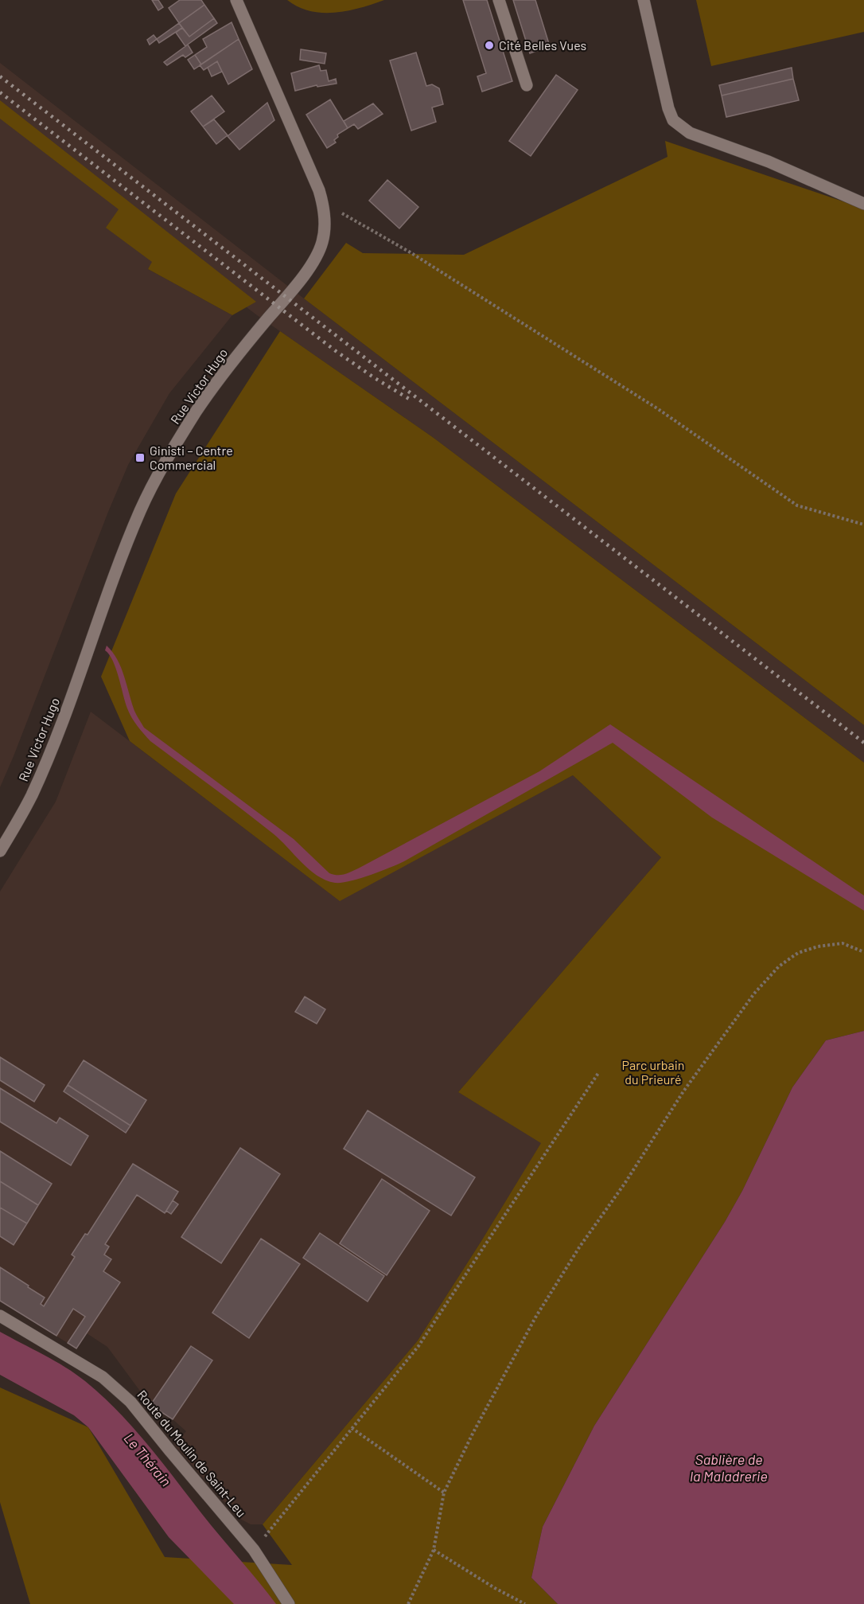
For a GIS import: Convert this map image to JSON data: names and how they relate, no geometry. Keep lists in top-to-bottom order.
{
  "streets": {
    "street": ["Rue Victor Hugo", "Route du Moulin de Saint-Leu"]
  },
  "water": ["Le Thérain", "Sablière de la Maladrerie"],
  "parks": ["Parc urbain du Prieuré"],
  "places": {
    "other": ["Cité Belles Vues"],
    "transit": ["Ginisti – Centre Commercial"]
  }
}
